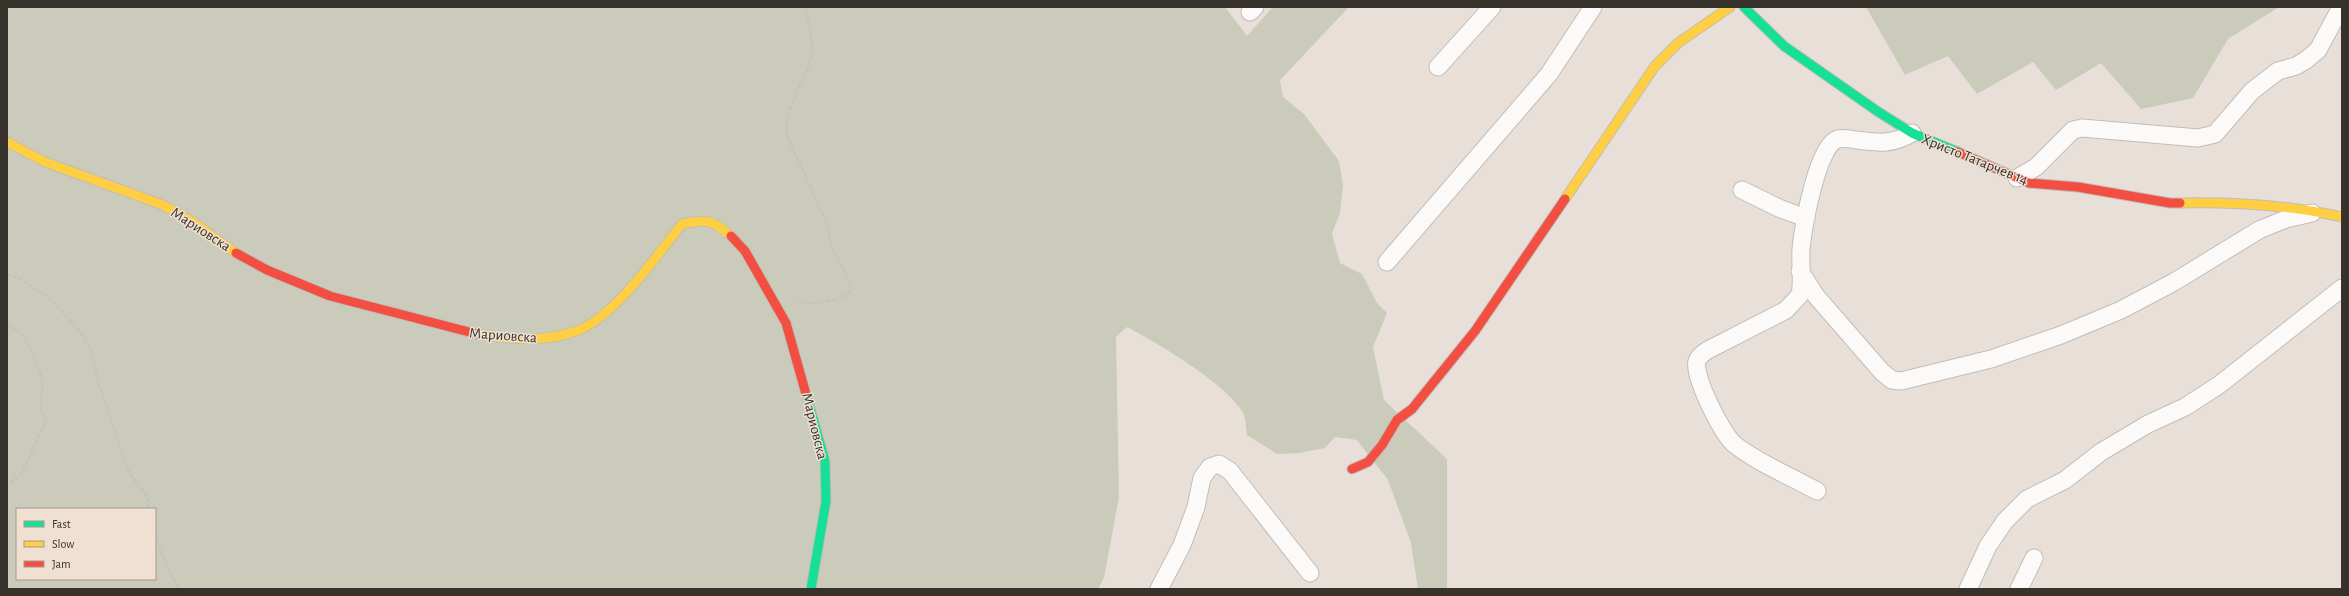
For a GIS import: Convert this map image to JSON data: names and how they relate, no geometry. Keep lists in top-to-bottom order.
{
  "streets": {
    "street": ["Христо Татарчев 14", "Мариовска"]
  },
  "legend": ["Fast", "Slow", "Jam"]
}
